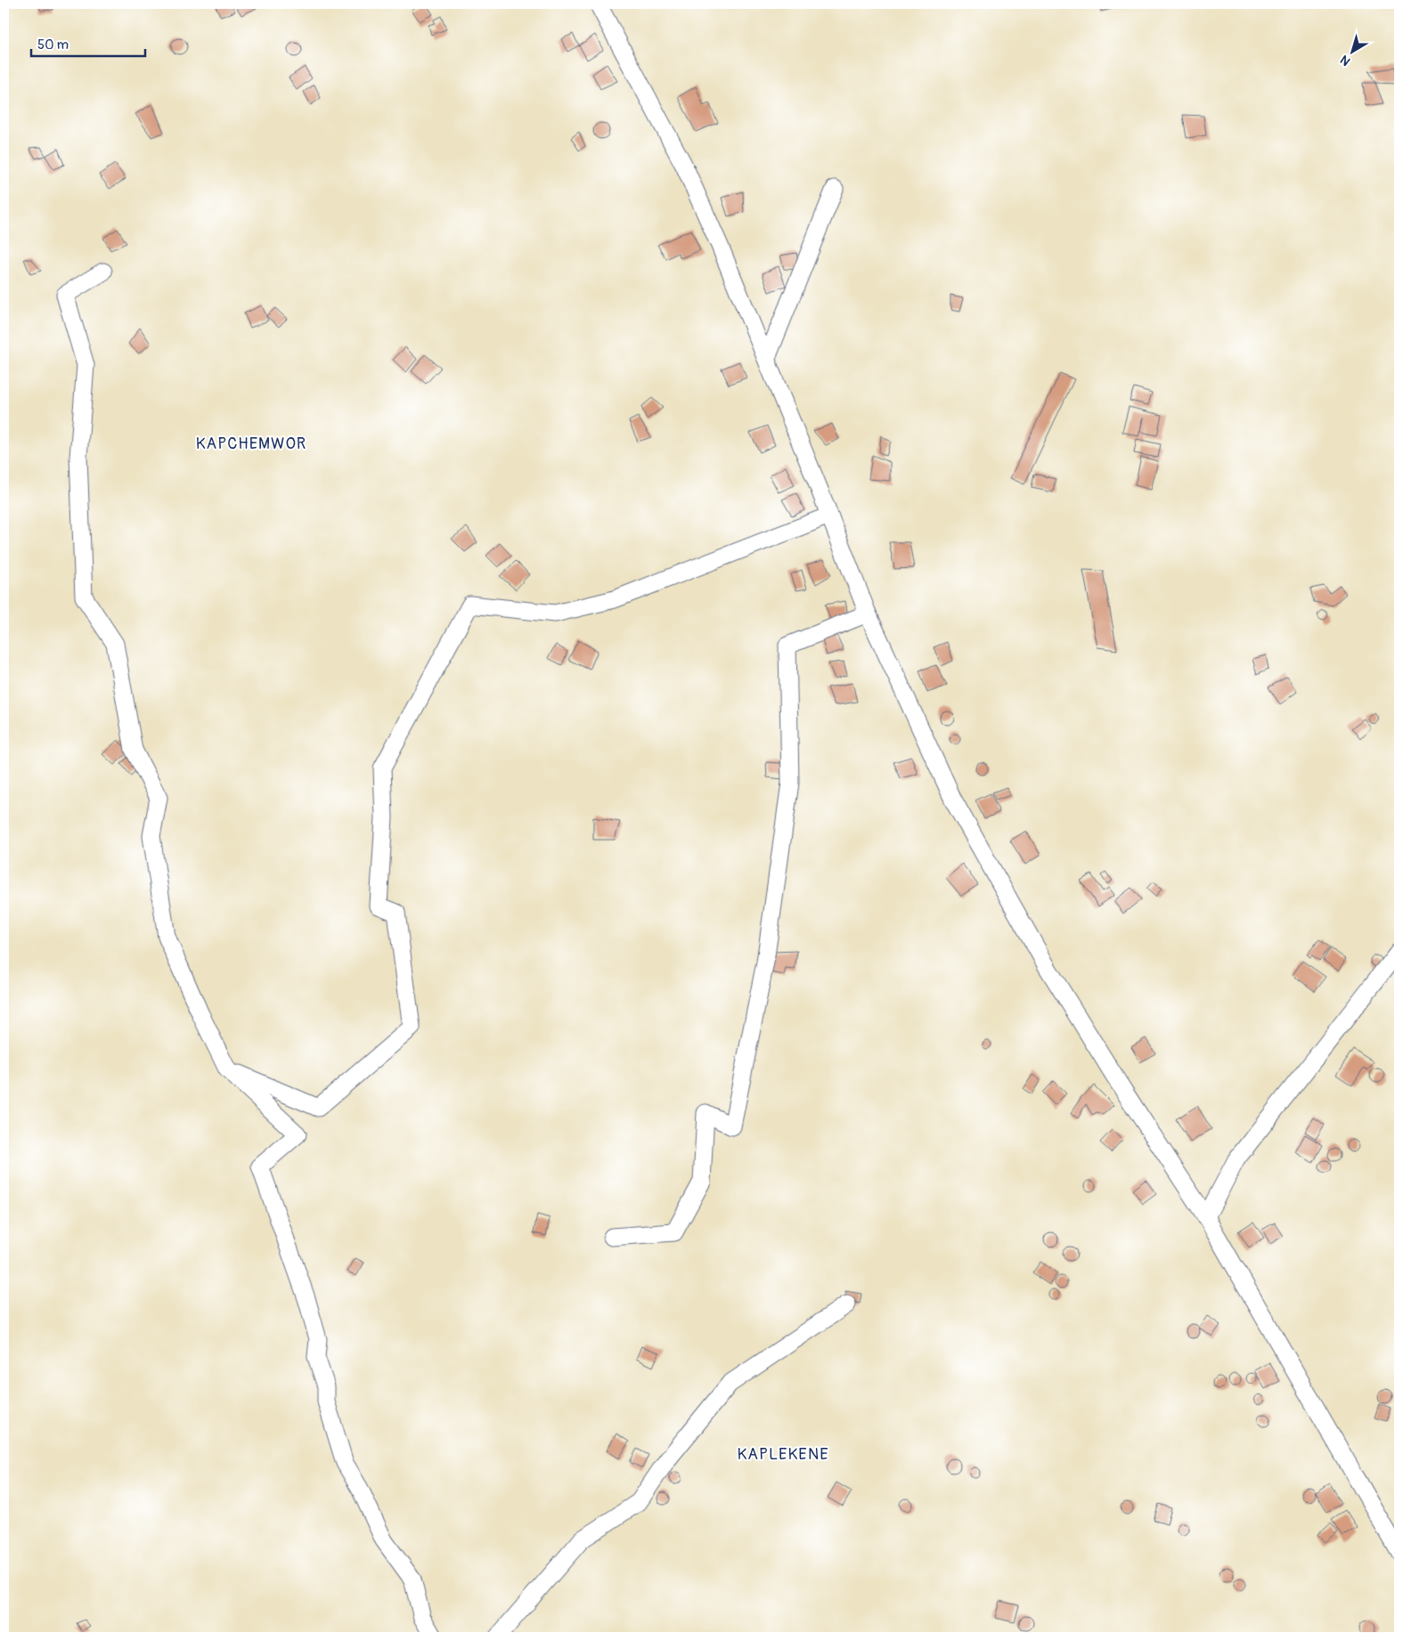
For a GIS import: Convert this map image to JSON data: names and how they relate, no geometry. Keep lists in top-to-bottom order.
{
  "districts": ["KAPCHEMWOR", "KAPLEKENE"],
  "scale_bar": "50 m",
  "north": "bottom left"
}
